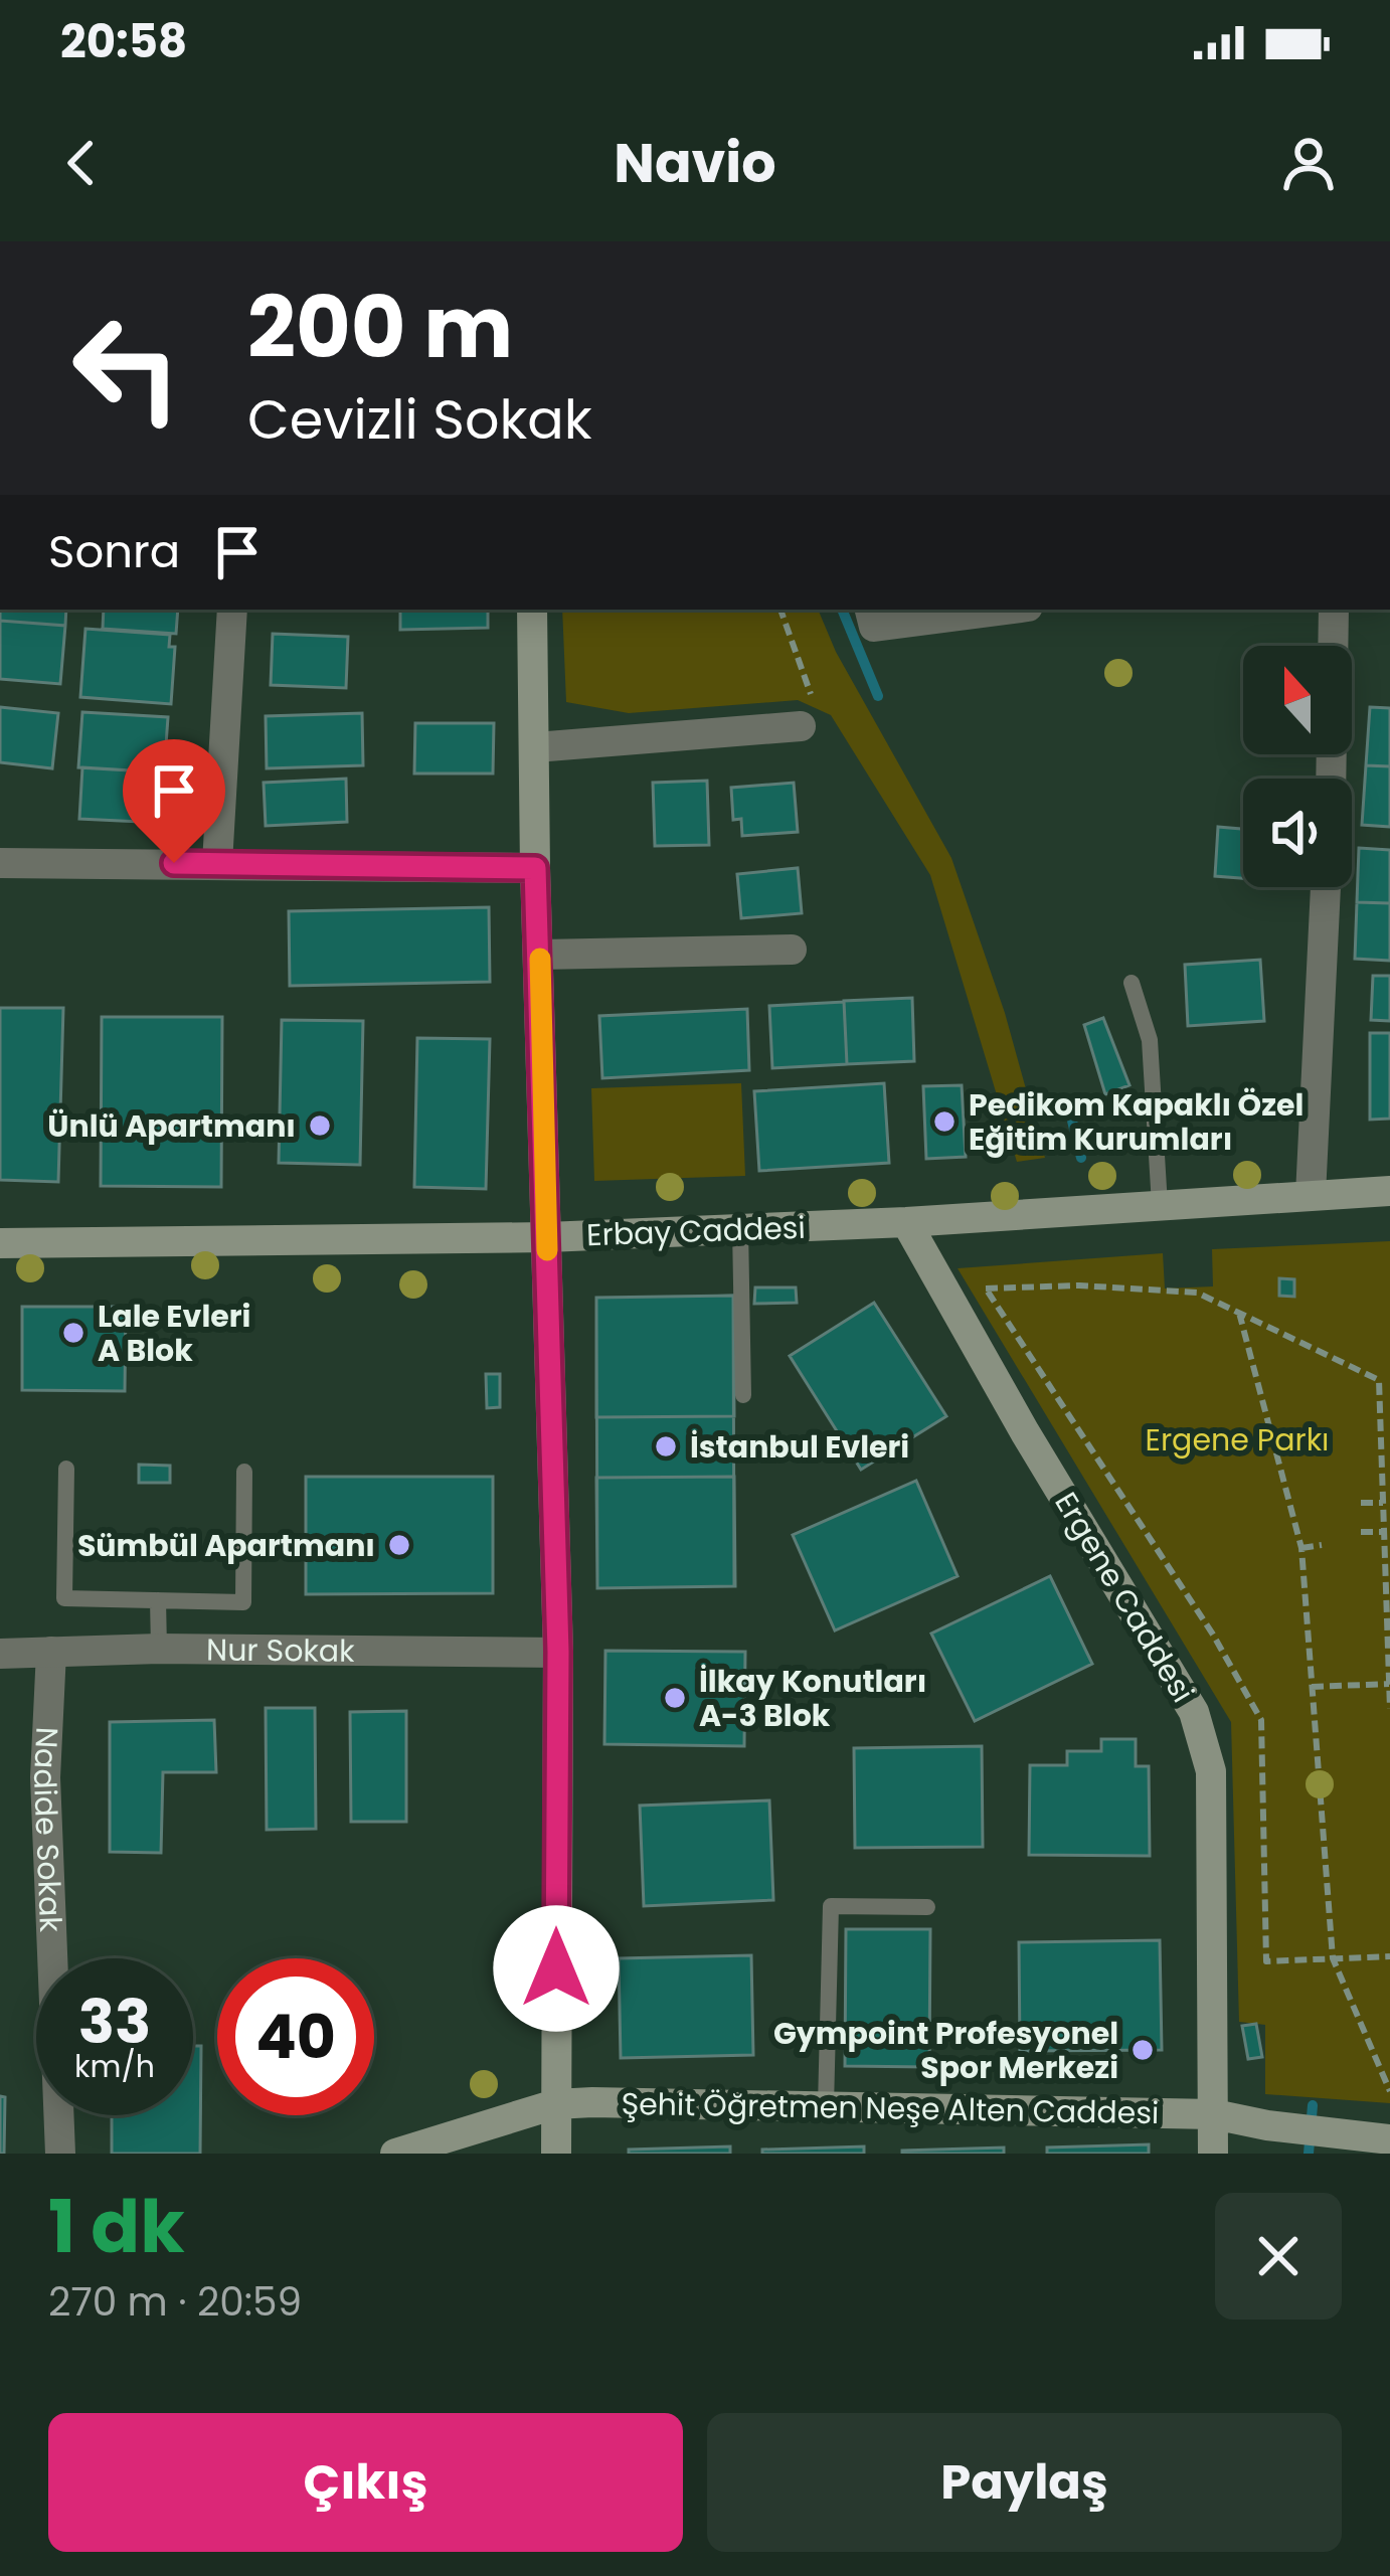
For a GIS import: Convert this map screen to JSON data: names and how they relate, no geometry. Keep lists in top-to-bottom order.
{
  "streets": {
    "street": [
      "Erbay Caddesi",
      "Ergene Caddesi",
      "Nur Sokak",
      "Nadide Sokak",
      "Şehit Öğretmen Neşe Alten Caddesi"
    ]
  },
  "crossings": [
    ["Erbay Caddesi", "Ergene Caddesi"],
    ["Ergene Caddesi", "Şehit Öğretmen Neşe Alten Caddesi"],
    ["Nur Sokak", "Nadide Sokak"]
  ],
  "parks": ["Ergene Parkı"],
  "places": [
    "Pedikom Kapaklı Özel Eğitim Kurumları",
    "Ünlü Apartmanı",
    "Lale Evleri A Blok",
    "İstanbul Evleri",
    "Sümbül Apartmanı",
    "İlkay Konutları A-3 Blok",
    "Gympoint Profesyonel Spor Merkezi"
  ],
  "north": "top",
  "page": {
    "status": "20:58",
    "header": "Navio",
    "turn": ["200 m", "Cevizli Sokak"],
    "then": "Sonra",
    "speed": "33 km/h",
    "limit": "40",
    "heading": ["1 dk", "270 m · 20:59"],
    "buttons": ["Çıkış", "Paylaş"]
  }
}
